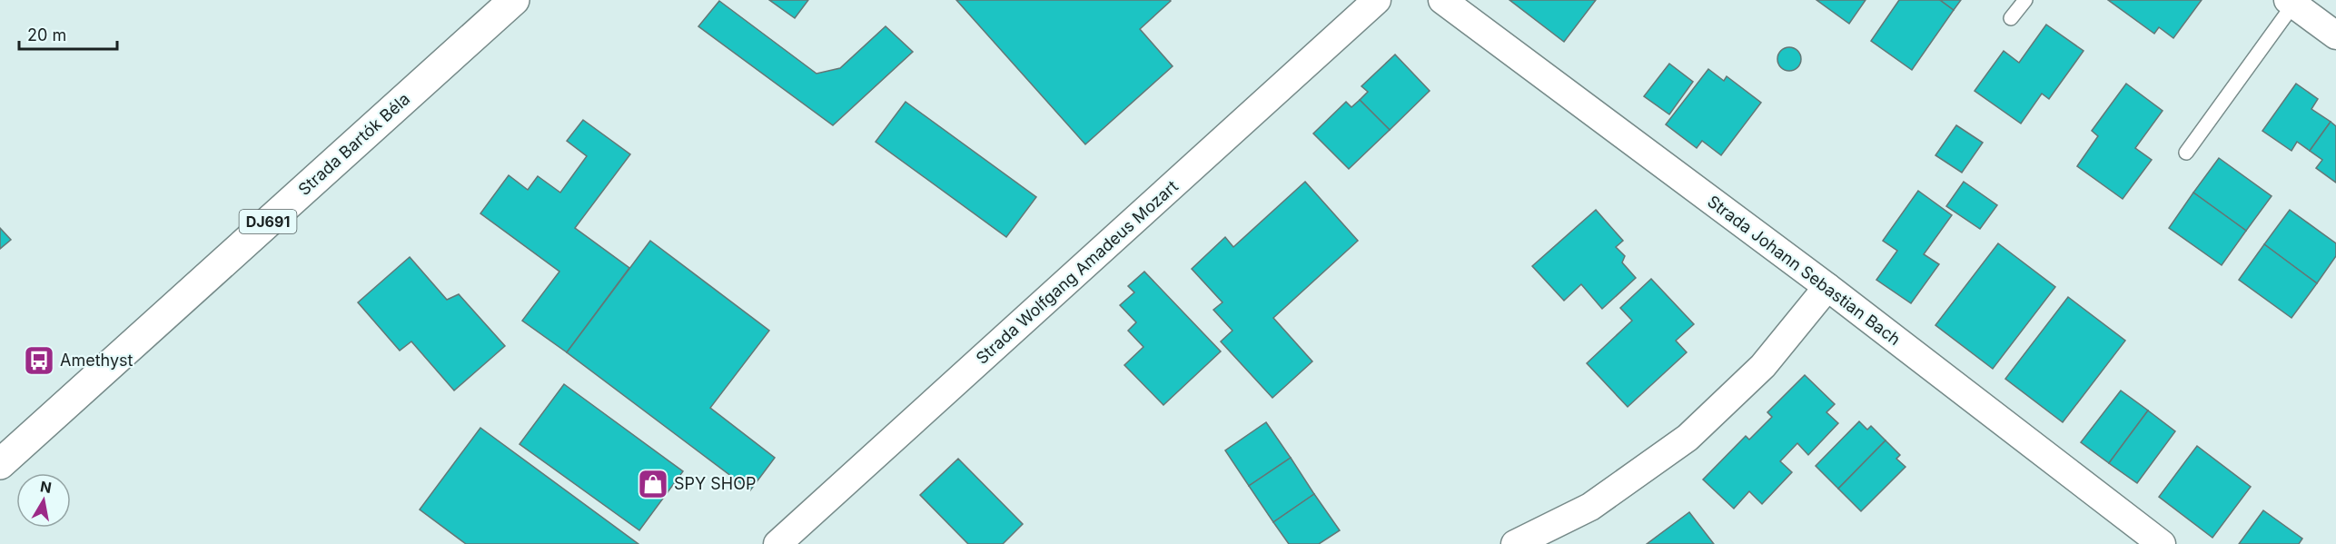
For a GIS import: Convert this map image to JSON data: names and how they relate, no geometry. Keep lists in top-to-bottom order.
{
  "streets": {
    "main road": ["Strada Bartók Béla", "DJ691"],
    "street": ["Strada Johann Sebastian Bach", "Strada Wolfgang Amadeus Mozart"]
  },
  "places": {
    "bus stop": ["Amethyst"],
    "shop": ["SPY SHOP"]
  },
  "scale_bar": "20 m",
  "north": "top"
}
